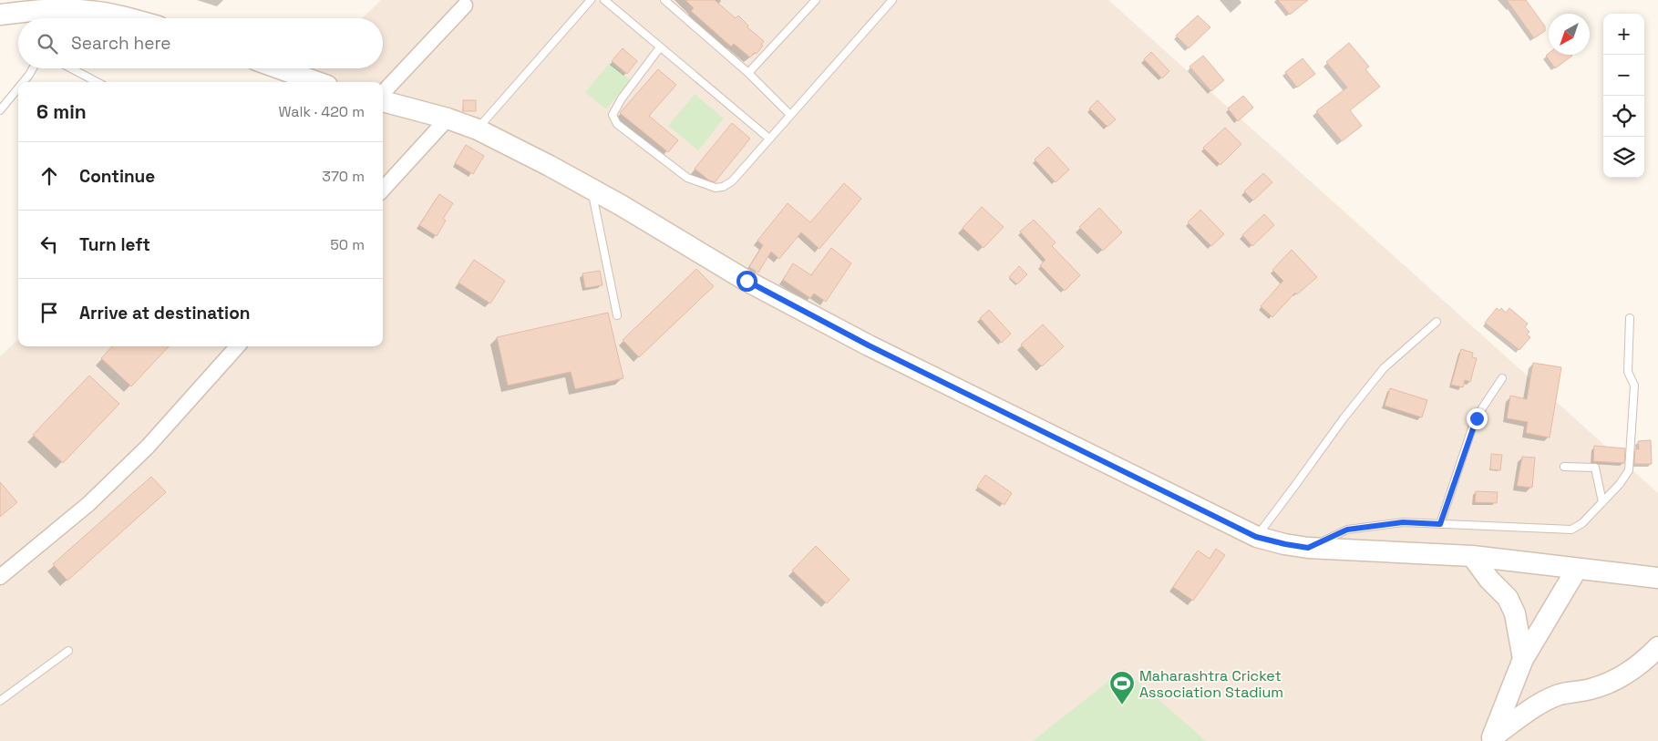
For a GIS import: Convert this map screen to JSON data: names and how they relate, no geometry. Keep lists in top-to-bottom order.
{
  "places": {
    "sports": ["Maharashtra Cricket Association Stadium"]
  },
  "north": "bottom left",
  "page": {
    "map_buttons": ["+", "−"],
    "search": "Search here",
    "heading": ["6 min", "Walk · 420 m"],
    "list": [
      ["Continue", "370 m"],
      ["Turn left", "50 m"],
      "Arrive at destination"
    ]
  }
}
